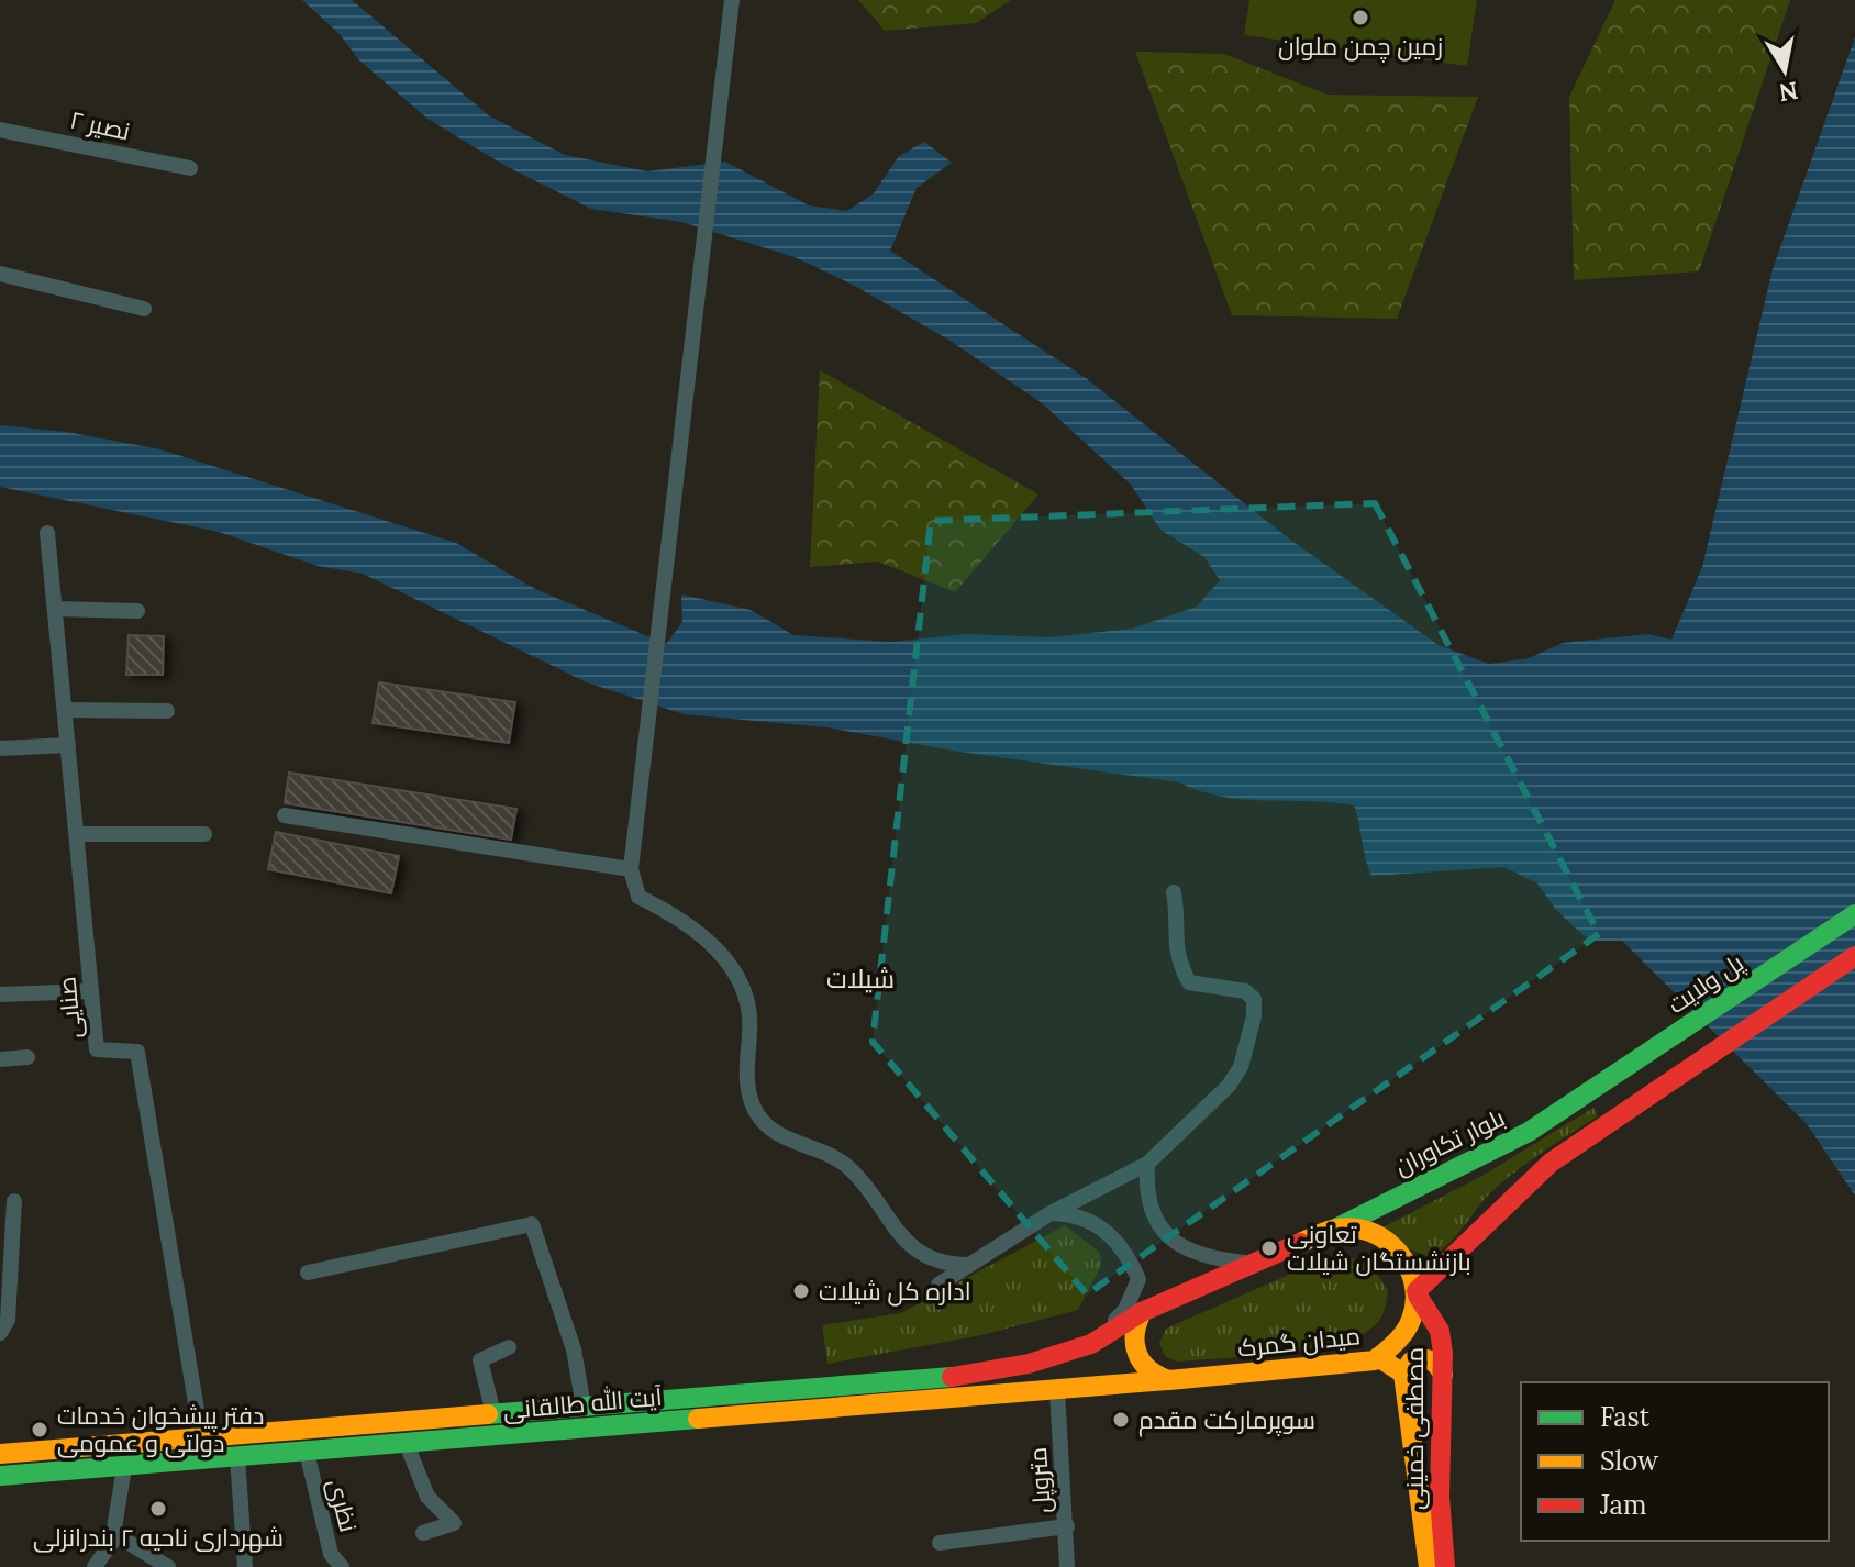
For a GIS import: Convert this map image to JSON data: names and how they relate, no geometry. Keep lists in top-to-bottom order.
{
  "streets": {
    "main road": [
      "پل ولایت",
      "بلوار تکاوران",
      "میدان گمرک",
      "آیت الله طالقانی",
      "مصطفی خمینی"
    ],
    "street": [
      "نصیر ۲",
      "صنایی",
      "متروپل",
      "نظری"
    ]
  },
  "crossings": [
    ["پل ولایت", "بلوار تکاوران"],
    ["صنایی", "آیت الله طالقانی"],
    ["میدان گمرک", "آیت الله طالقانی"],
    ["میدان گمرک", "مصطفی خمینی"],
    ["آیت الله طالقانی", "متروپل"],
    ["آیت الله طالقانی", "نظری"]
  ],
  "districts": ["شیلات"],
  "places": [
    "زمین چمن ملوان",
    "تعاونی بازنشستگان شیلات",
    "اداره کل شیلات",
    "سوپرمارکت مقدم",
    "دفتر پیشخوان خدمات دولتی و عمومی",
    "شهرداری ناحیه ۲ بندرانزلی"
  ],
  "legend": ["Fast", "Slow", "Jam"],
  "north": "bottom"
}
